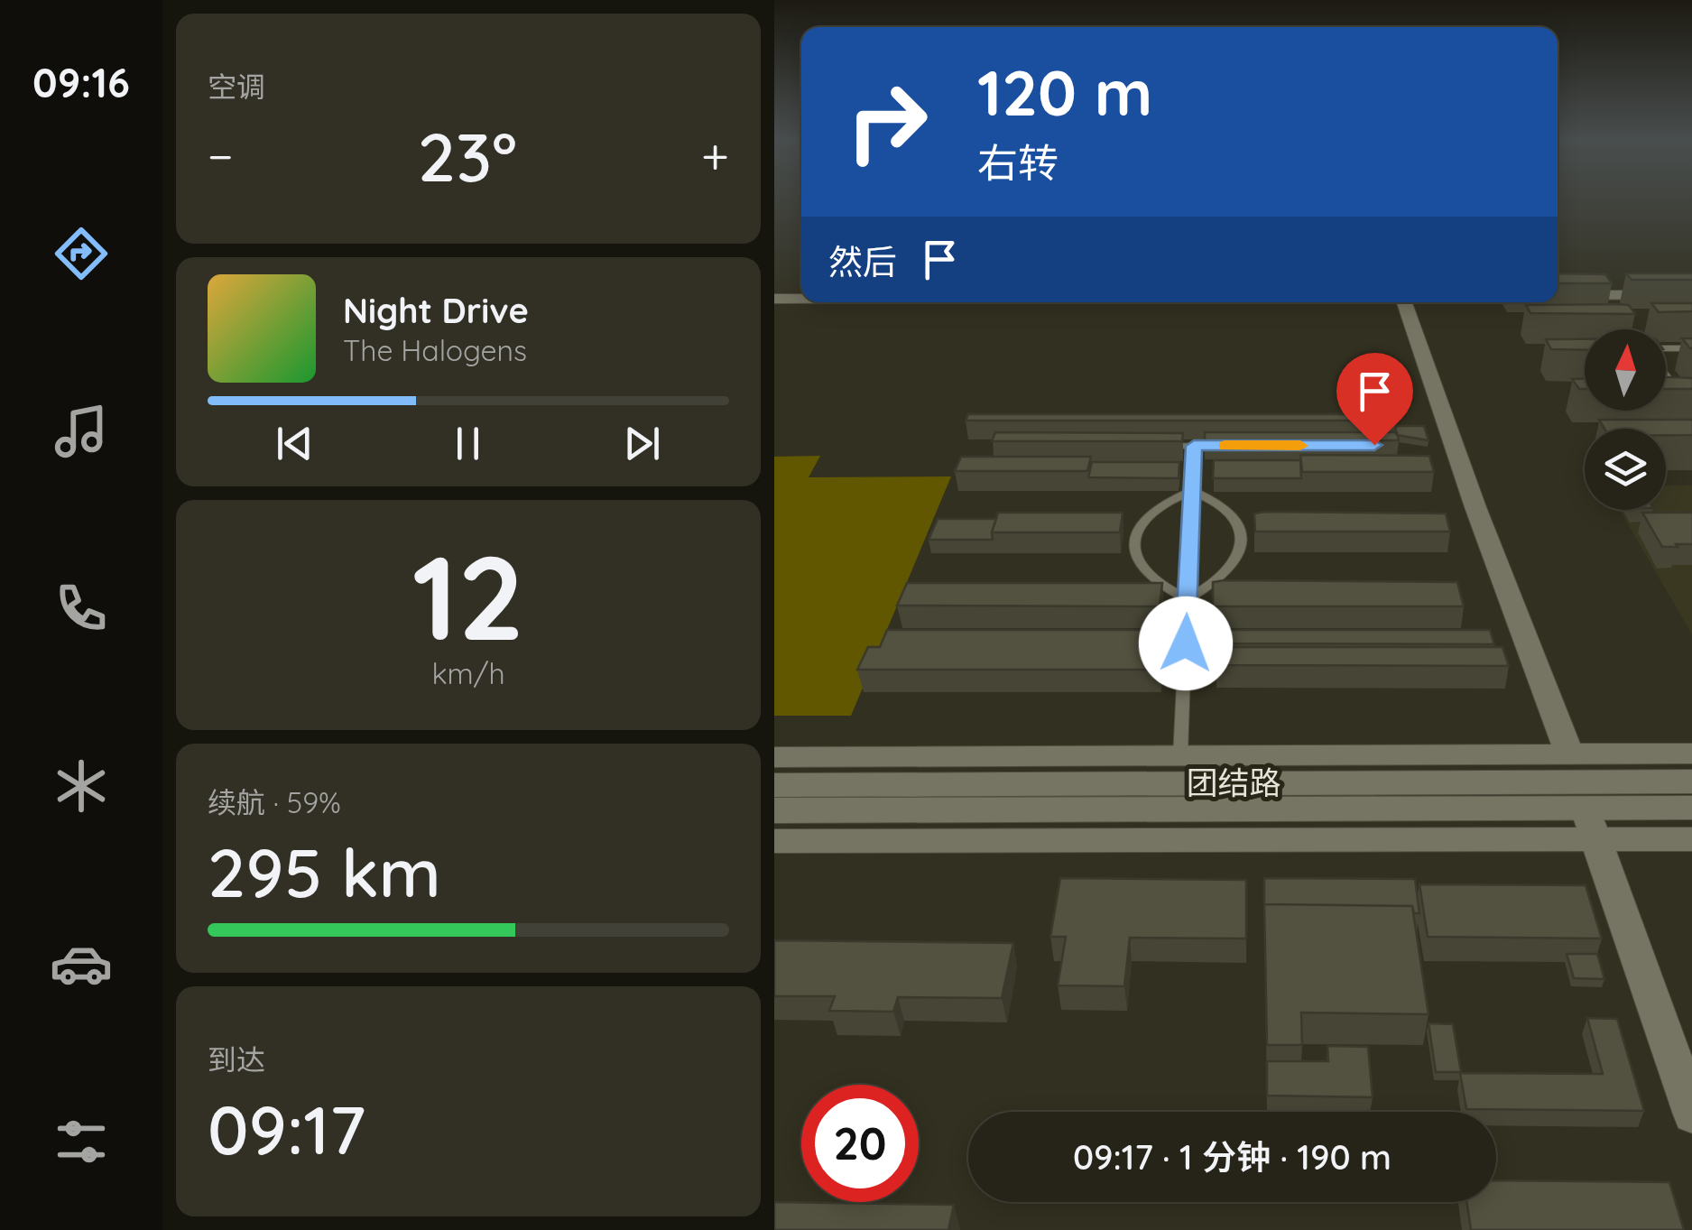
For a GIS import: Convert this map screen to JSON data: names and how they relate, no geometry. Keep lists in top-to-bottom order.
{
  "streets": {
    "main road": ["团结路"]
  },
  "north": "top",
  "page": {
    "tabs": "09:16",
    "tile": [
      "空调",
      ["12", "km/h"],
      ["续航 · 59%", "295 km"],
      ["到达", "09:17"]
    ],
    "turn": ["120 m", "右转"],
    "heat": ["−", "23°", "+"],
    "then": "然后",
    "song": ["Night Drive", "The Halogens"],
    "limit": "20",
    "trip": "09:17 · 1 分钟 · 190 m"
  }
}
